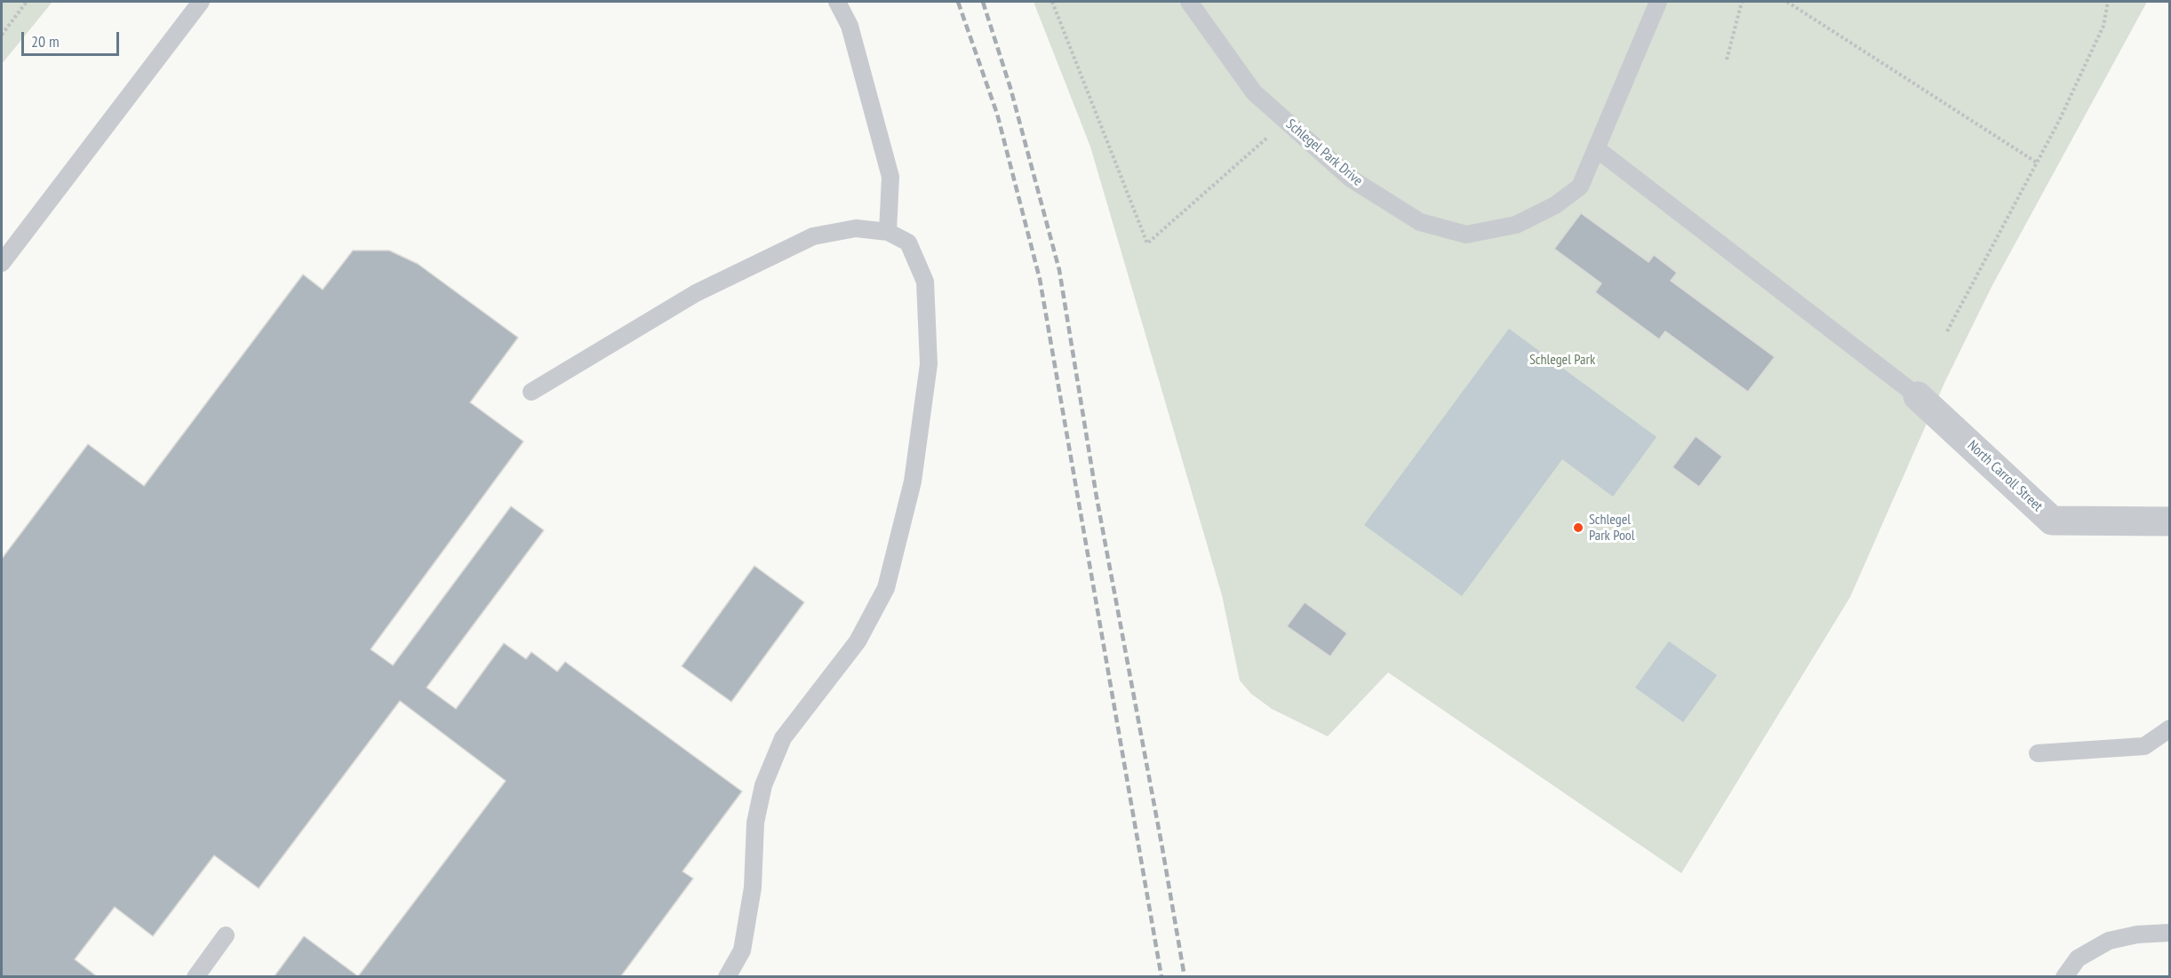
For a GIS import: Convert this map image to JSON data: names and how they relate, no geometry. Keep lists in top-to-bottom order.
{
  "streets": {
    "street": ["North Carroll Street"],
    "lane": ["Schlegel Park Drive"]
  },
  "parks": ["Schlegel Park"],
  "places": ["Schlegel Park Pool"],
  "scale_bar": "20 m"
}
